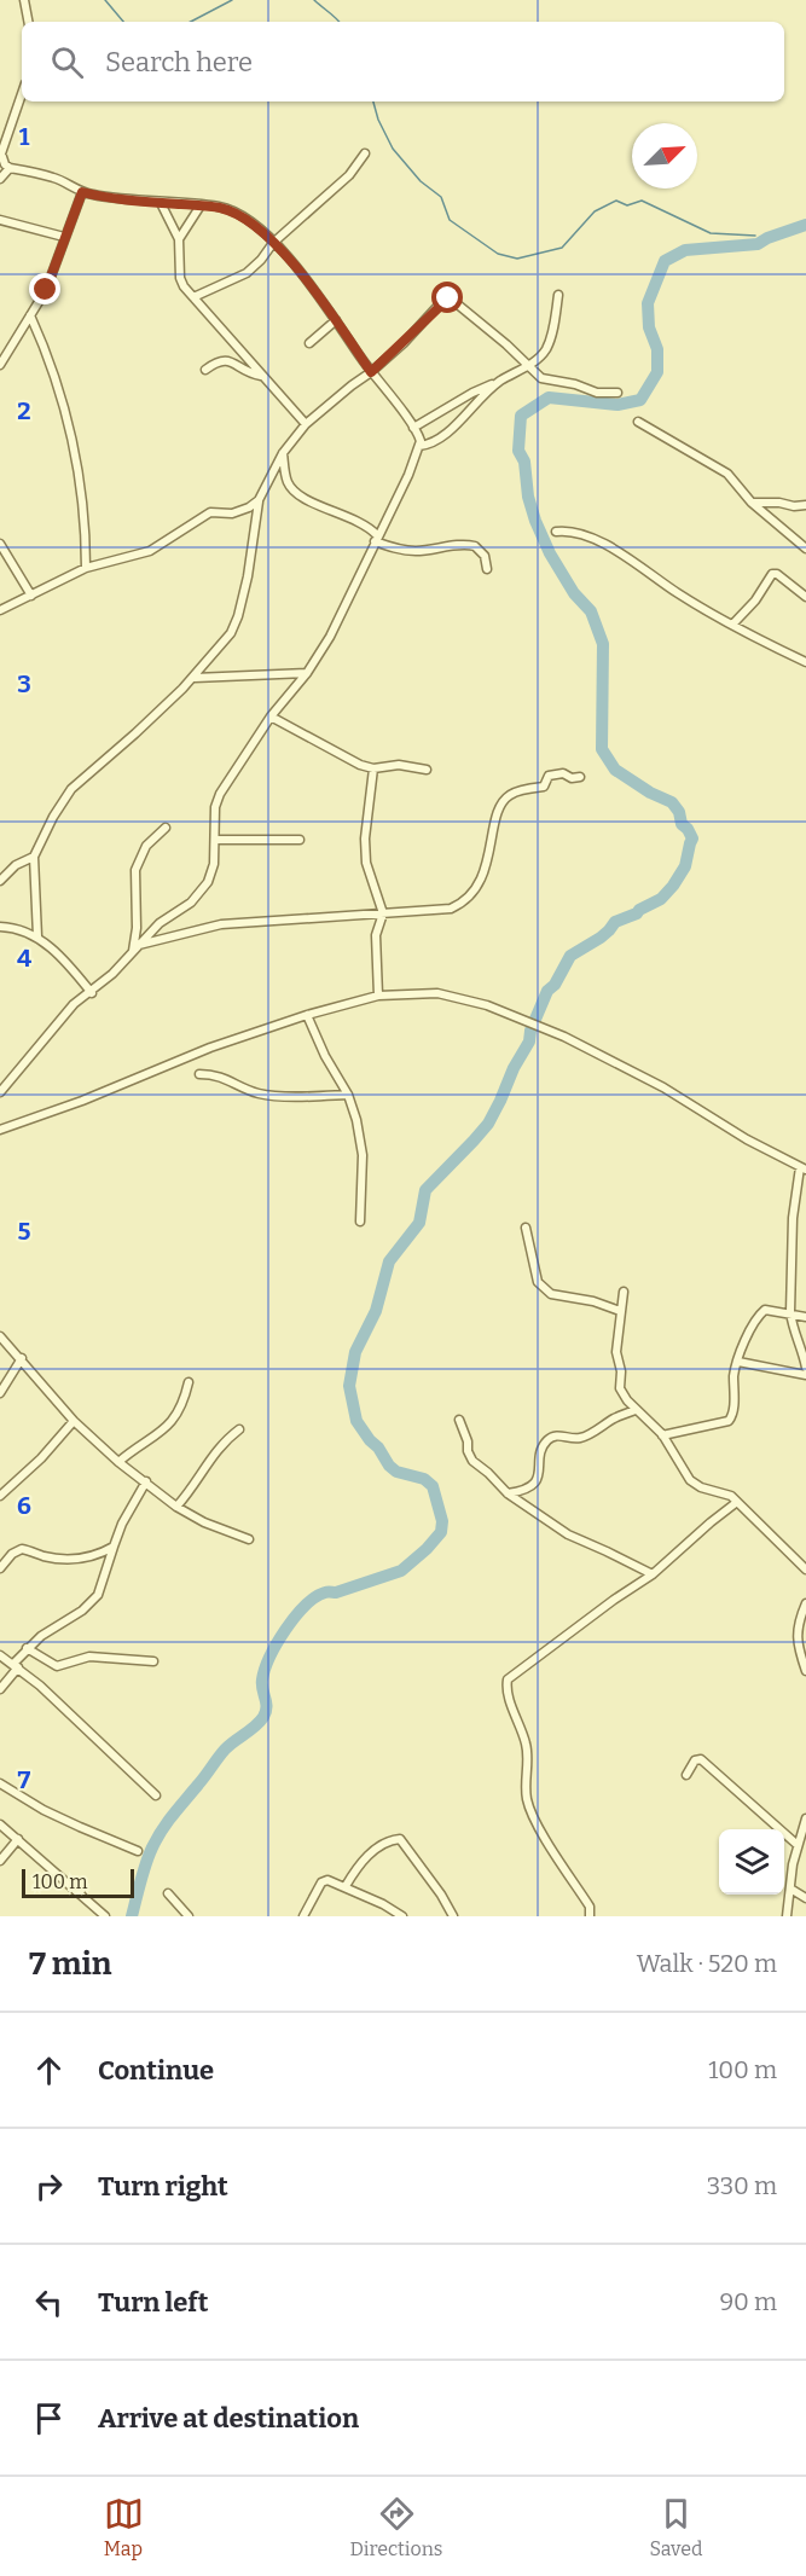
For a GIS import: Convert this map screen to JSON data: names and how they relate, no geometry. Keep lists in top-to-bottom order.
{
  "scale_bar": "100 m",
  "north": "top right",
  "page": {
    "search": "Search here",
    "scale": "100 m",
    "heading": ["7 min", "Walk · 520 m"],
    "list": [
      ["Continue", "100 m"],
      ["Turn right", "330 m"],
      ["Turn left", "90 m"],
      "Arrive at destination"
    ],
    "nav": ["Map", "Directions", "Saved"]
  },
  "grid": {
    "rows": [
      "1",
      "2",
      "3",
      "4",
      "5",
      "6",
      "7"
    ]
  }
}
